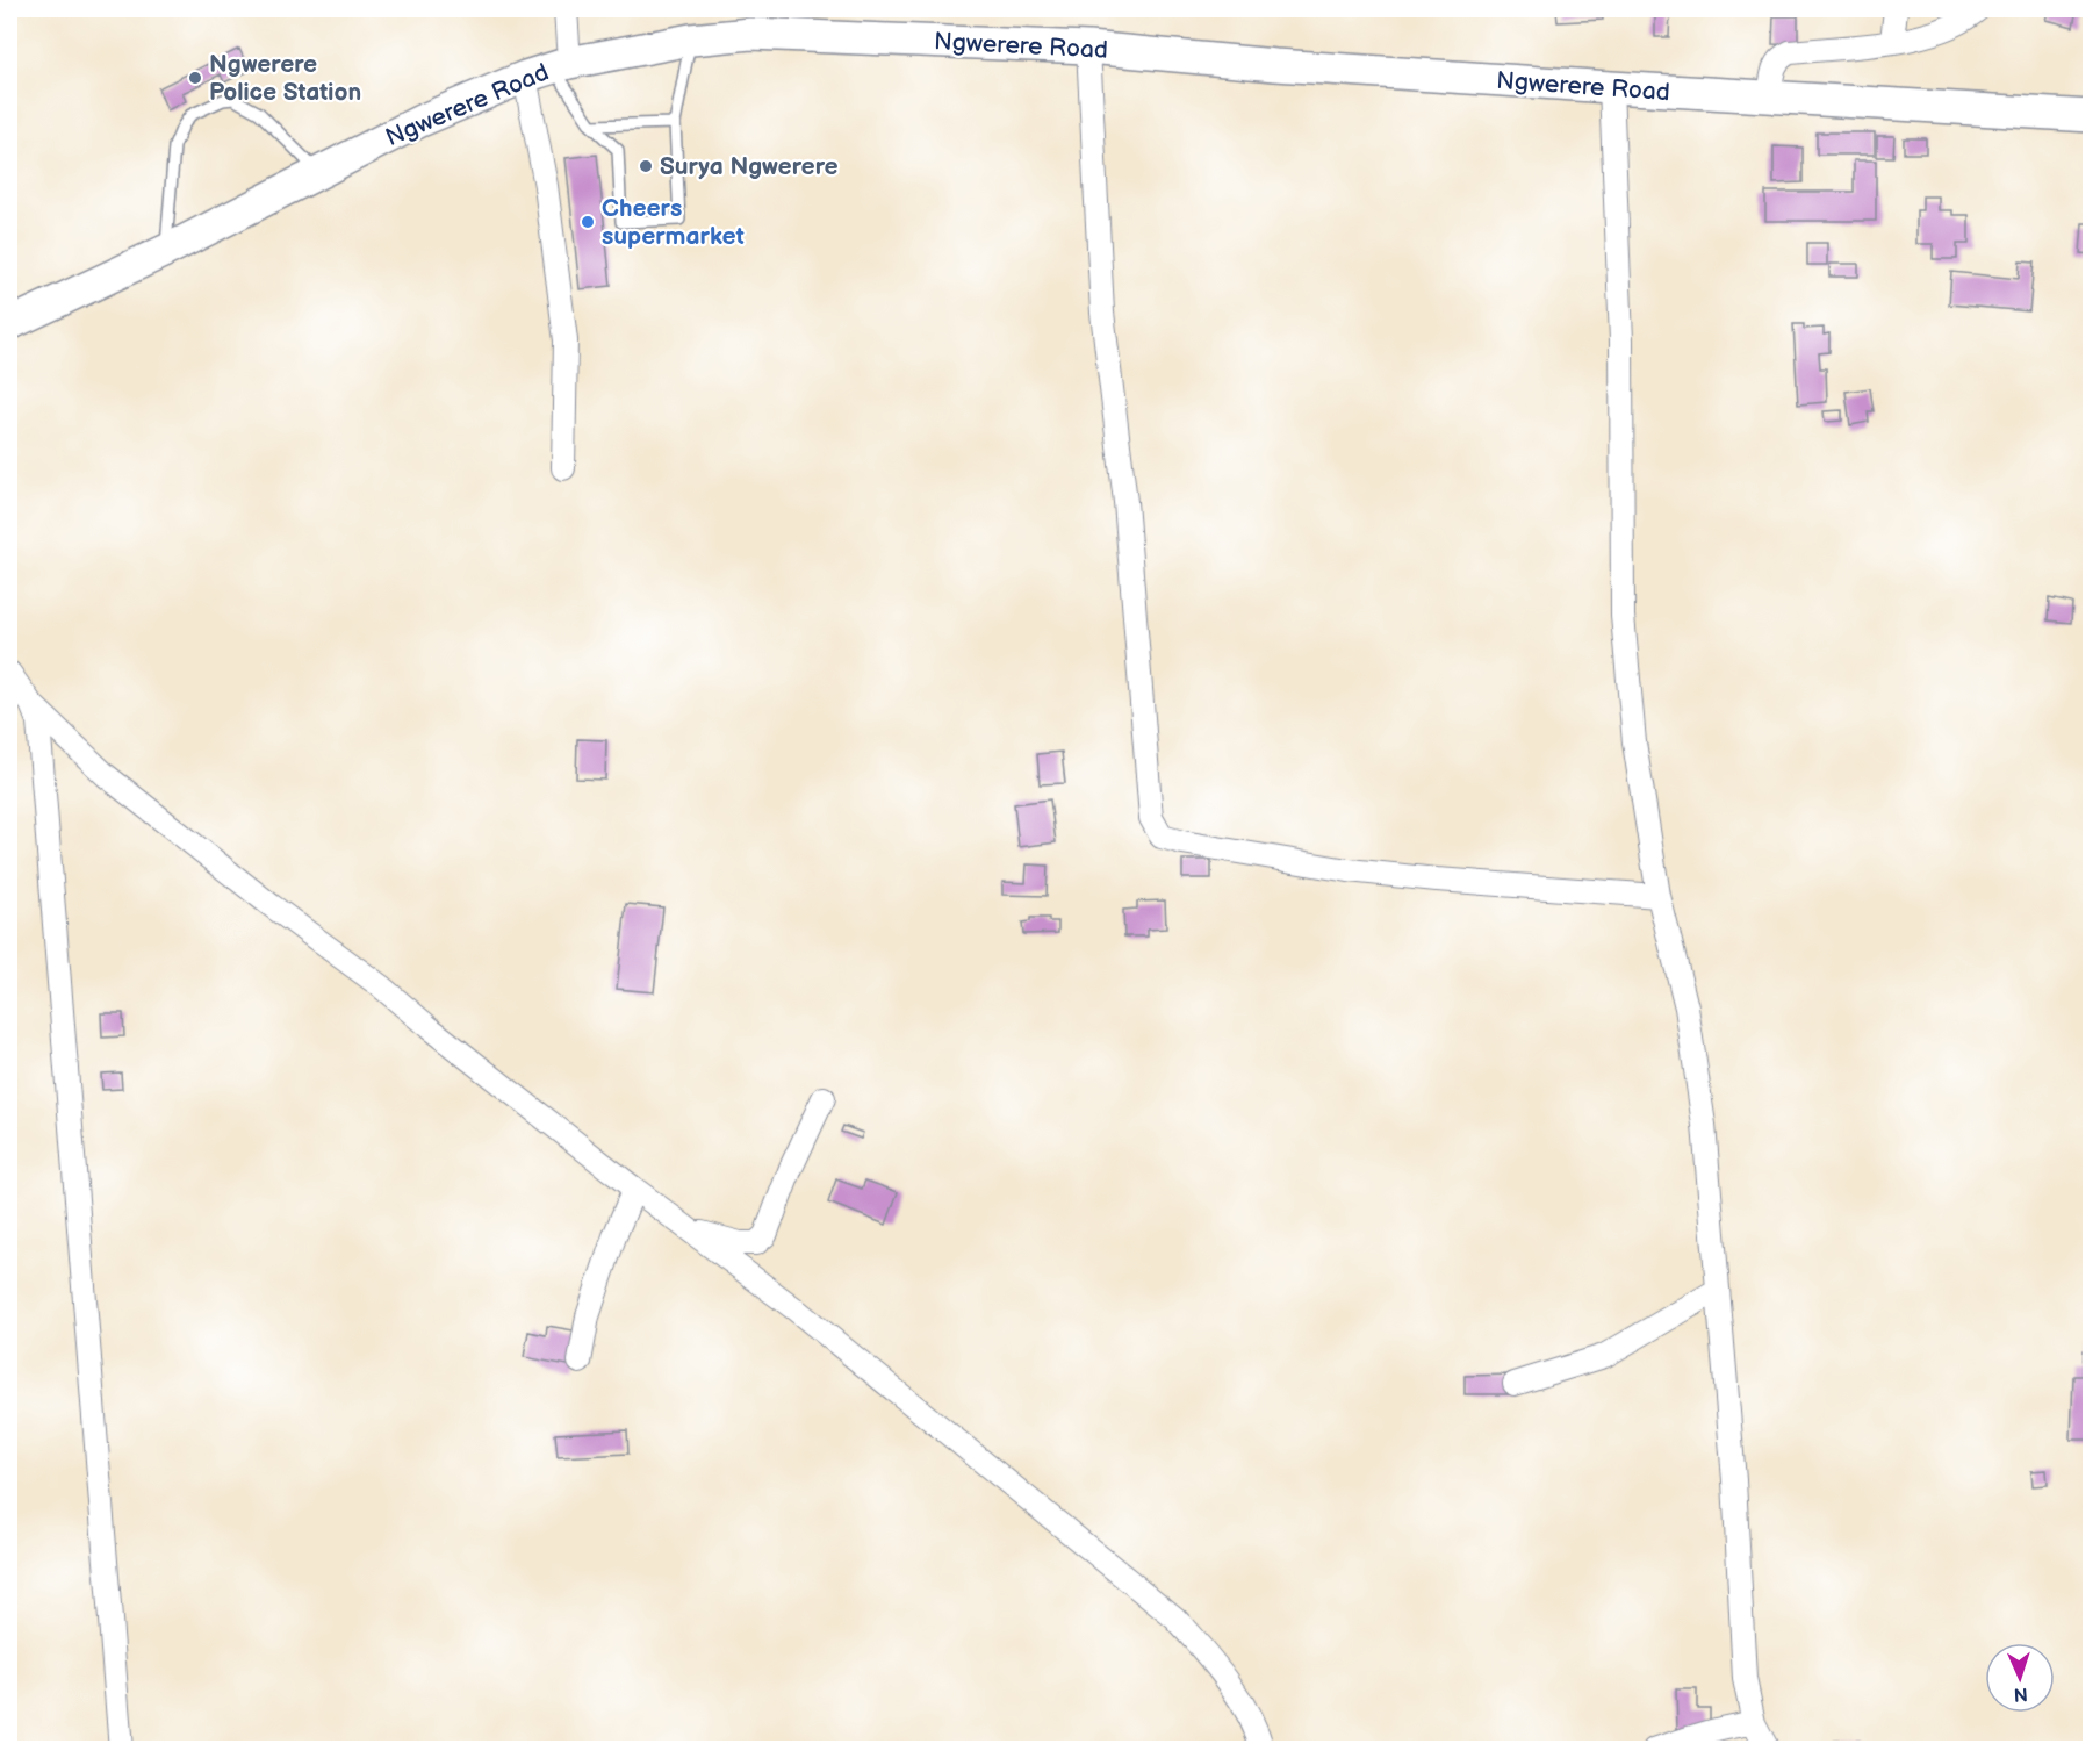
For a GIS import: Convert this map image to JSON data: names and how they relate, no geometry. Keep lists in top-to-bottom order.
{
  "streets": {
    "main road": ["Ngwerere Road"]
  },
  "places": ["Ngwerere Police Station", "Surya Ngwerere", "Cheers supermarket"],
  "north": "bottom"
}
